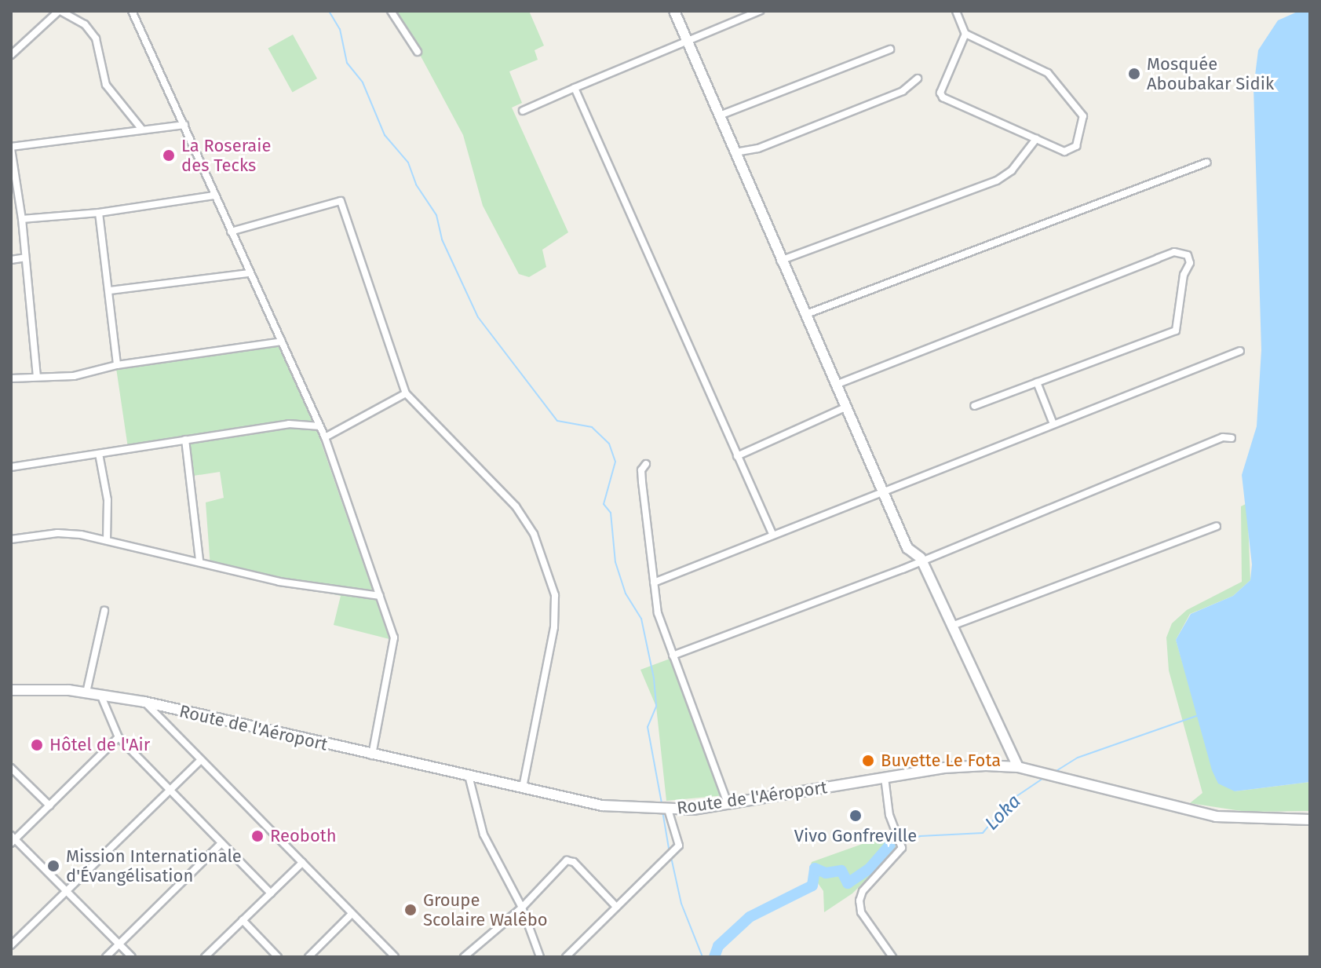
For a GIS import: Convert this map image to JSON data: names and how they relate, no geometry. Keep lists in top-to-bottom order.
{
  "streets": {
    "main road": ["Route de l'Aéroport"]
  },
  "water": ["Loka"],
  "places": [
    "Mosquée Aboubakar Sidik",
    "La Roseraie des Tecks",
    "Hôtel de l'Air",
    "Buvette Le Fota",
    "Vivo Gonfreville",
    "Reoboth",
    "Mission Internationale d'Évangélisation",
    "Groupe Scolaire Walêbo"
  ]
}
